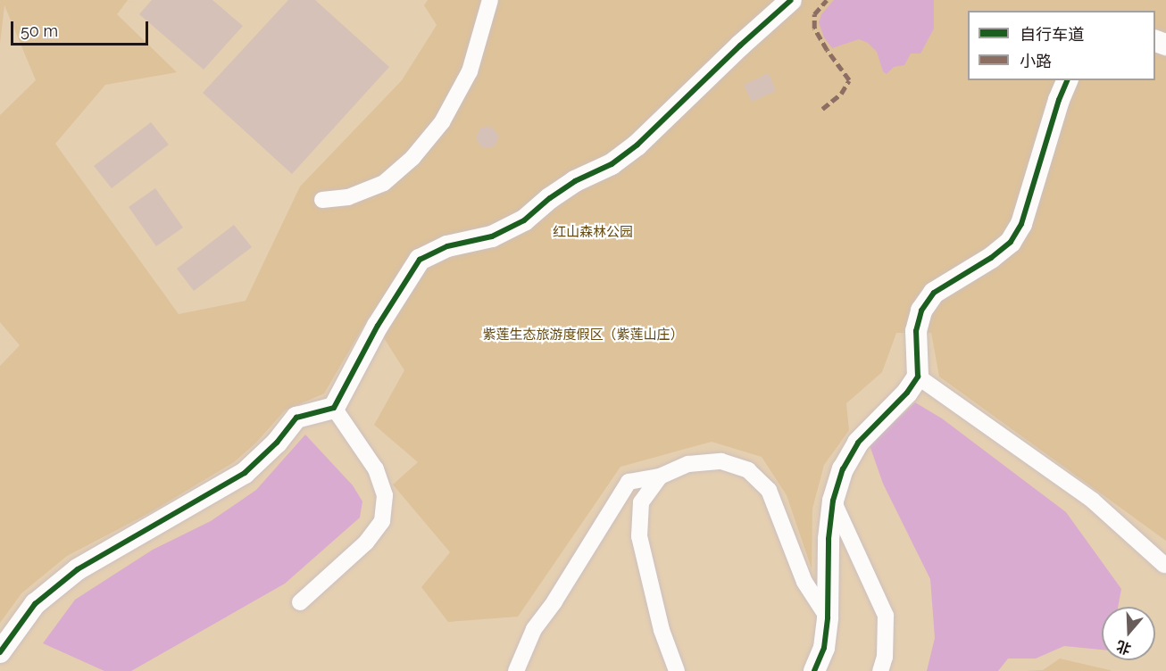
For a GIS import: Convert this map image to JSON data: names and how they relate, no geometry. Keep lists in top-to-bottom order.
{
  "parks": ["红山森林公园", "紫莲生态旅游度假区（紫莲山庄）"],
  "legend": ["自行车道", "小路"],
  "scale_bar": "50 m",
  "north": "bottom"
}
